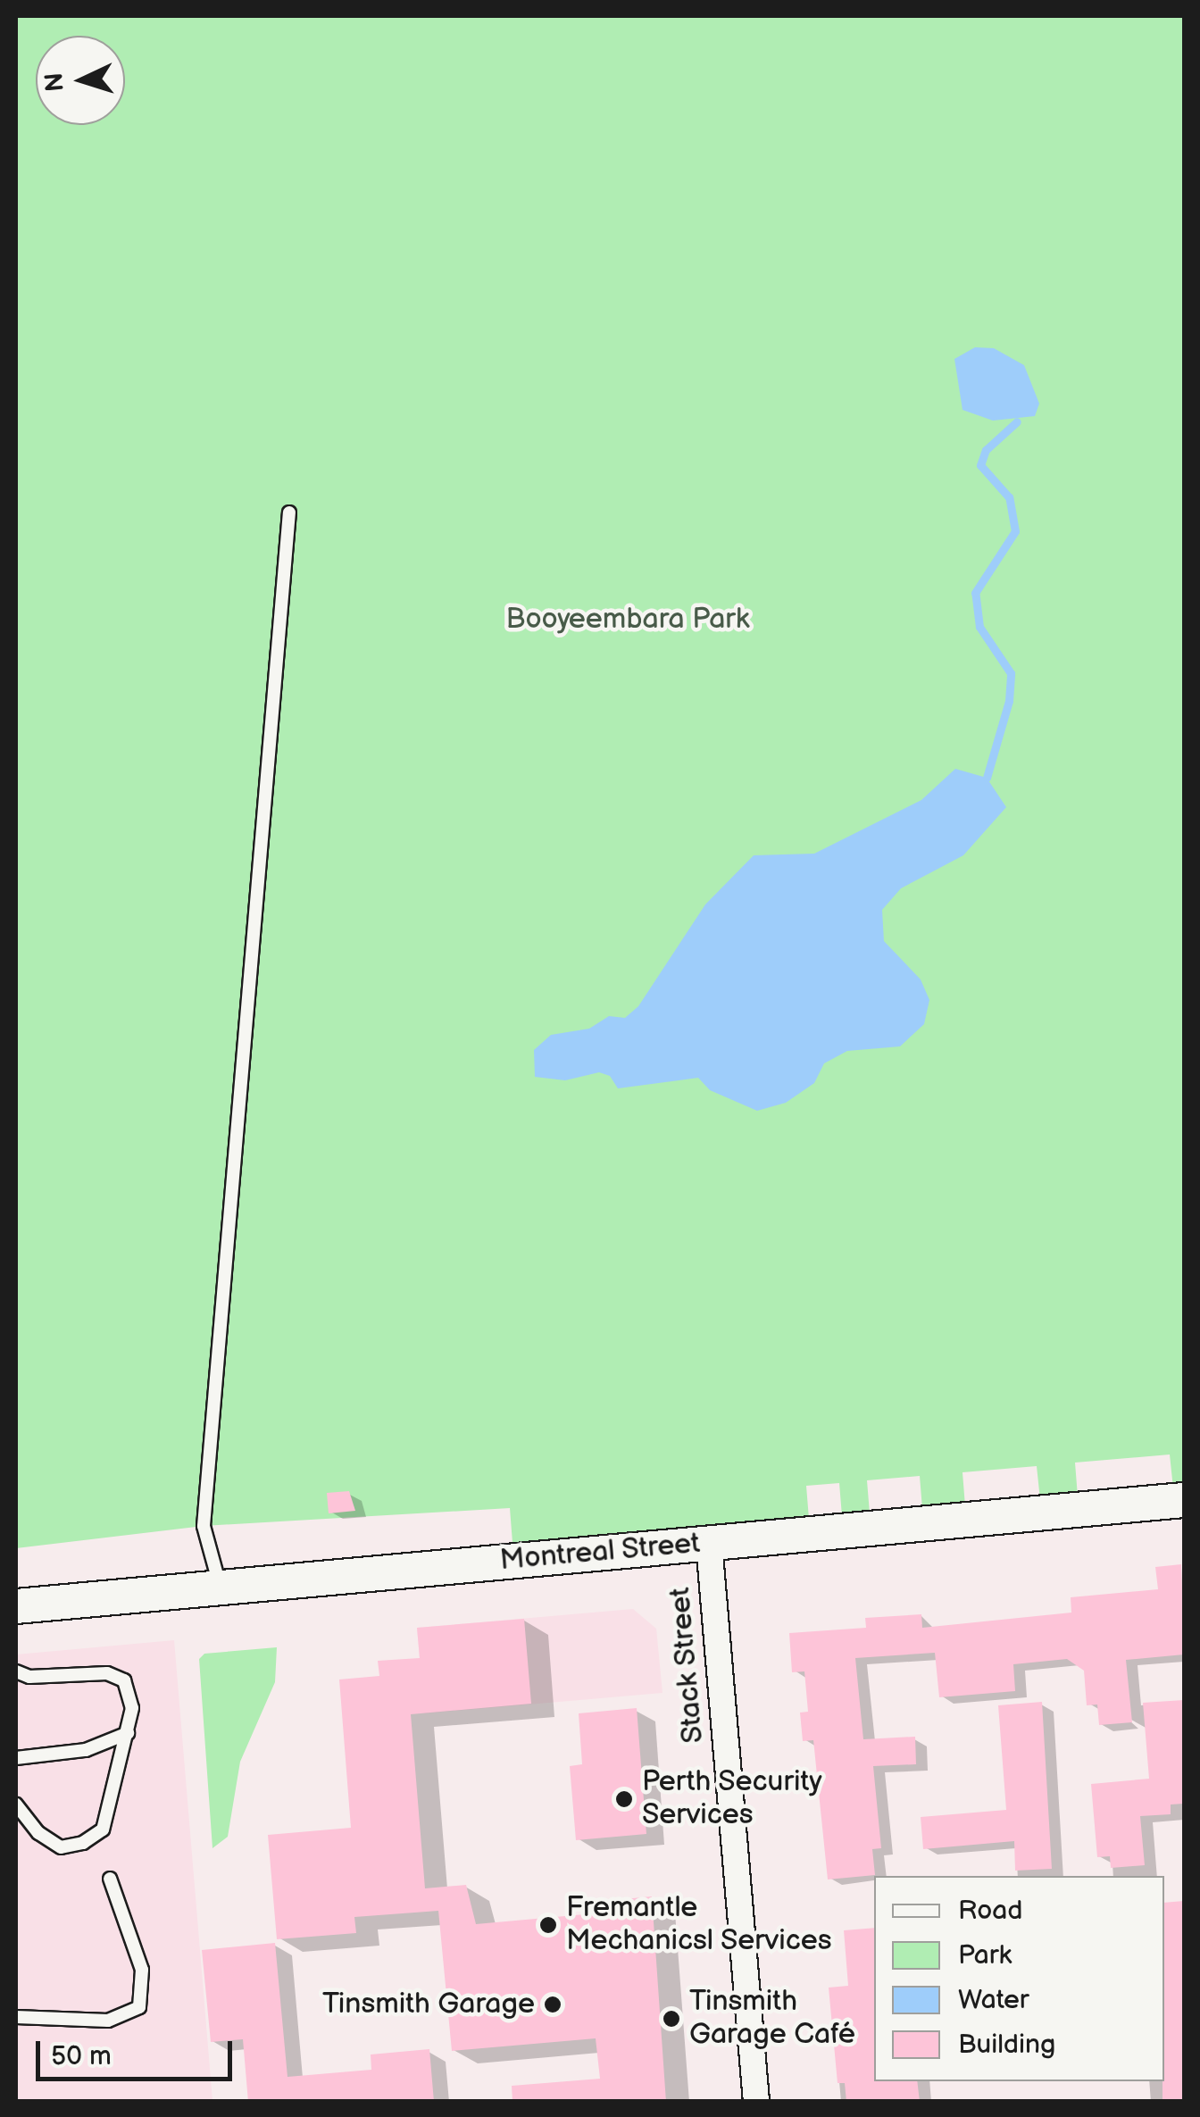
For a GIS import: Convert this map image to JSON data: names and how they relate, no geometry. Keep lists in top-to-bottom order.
{
  "streets": {
    "street": ["Montreal Street", "Stack Street"]
  },
  "crossings": [
    ["Montreal Street", "Stack Street"]
  ],
  "parks": ["Booyeembara Park"],
  "places": [
    "Perth Security Services",
    "Fremantle Mechanicsl Services",
    "Tinsmith Garage",
    "Tinsmith Garage Café"
  ],
  "legend": [
    "Road",
    "Park",
    "Water",
    "Building"
  ],
  "scale_bar": "50 m",
  "north": "left"
}
